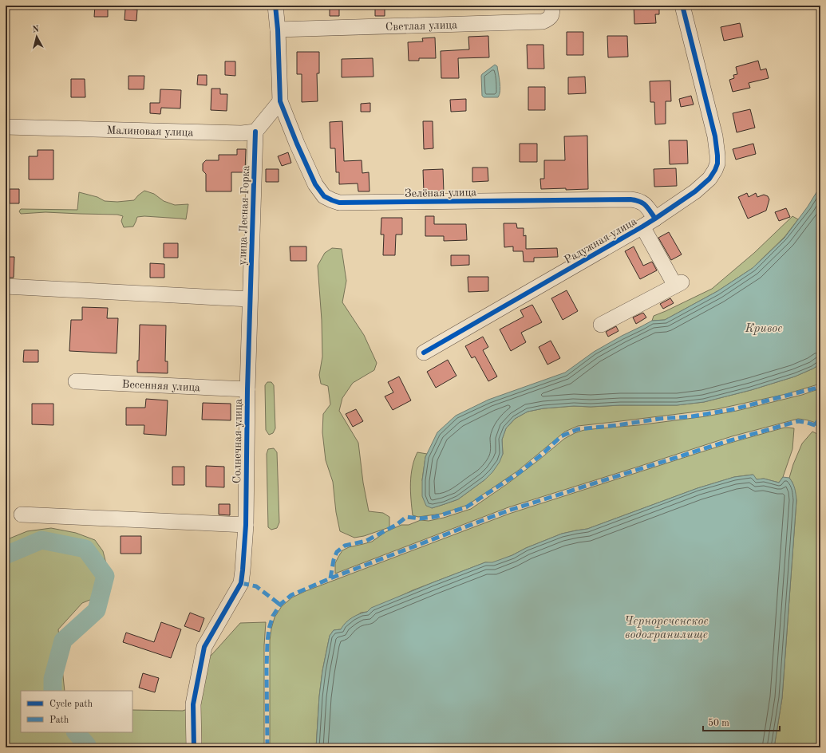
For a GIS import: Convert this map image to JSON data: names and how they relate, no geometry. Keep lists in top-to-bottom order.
{
  "streets": {
    "street": [
      "Светлая улица",
      "Малиновая улица",
      "Зелёная улица",
      "улица Лесная Горка",
      "Радужная улица",
      "Весенняя улица",
      "Солнечная улица"
    ]
  },
  "crossings": [
    ["Светлая улица", "Зелёная улица"],
    ["Малиновая улица", "улица Лесная Горка"],
    ["Зелёная улица", "Радужная улица"],
    ["улица Лесная Горка", "Солнечная улица"],
    ["Весенняя улица", "Солнечная улица"]
  ],
  "water": ["Кривое", "Чернореченское водохранилище"],
  "legend": ["Cycle path", "Path"],
  "scale_bar": "50 m",
  "north": "top"
}
